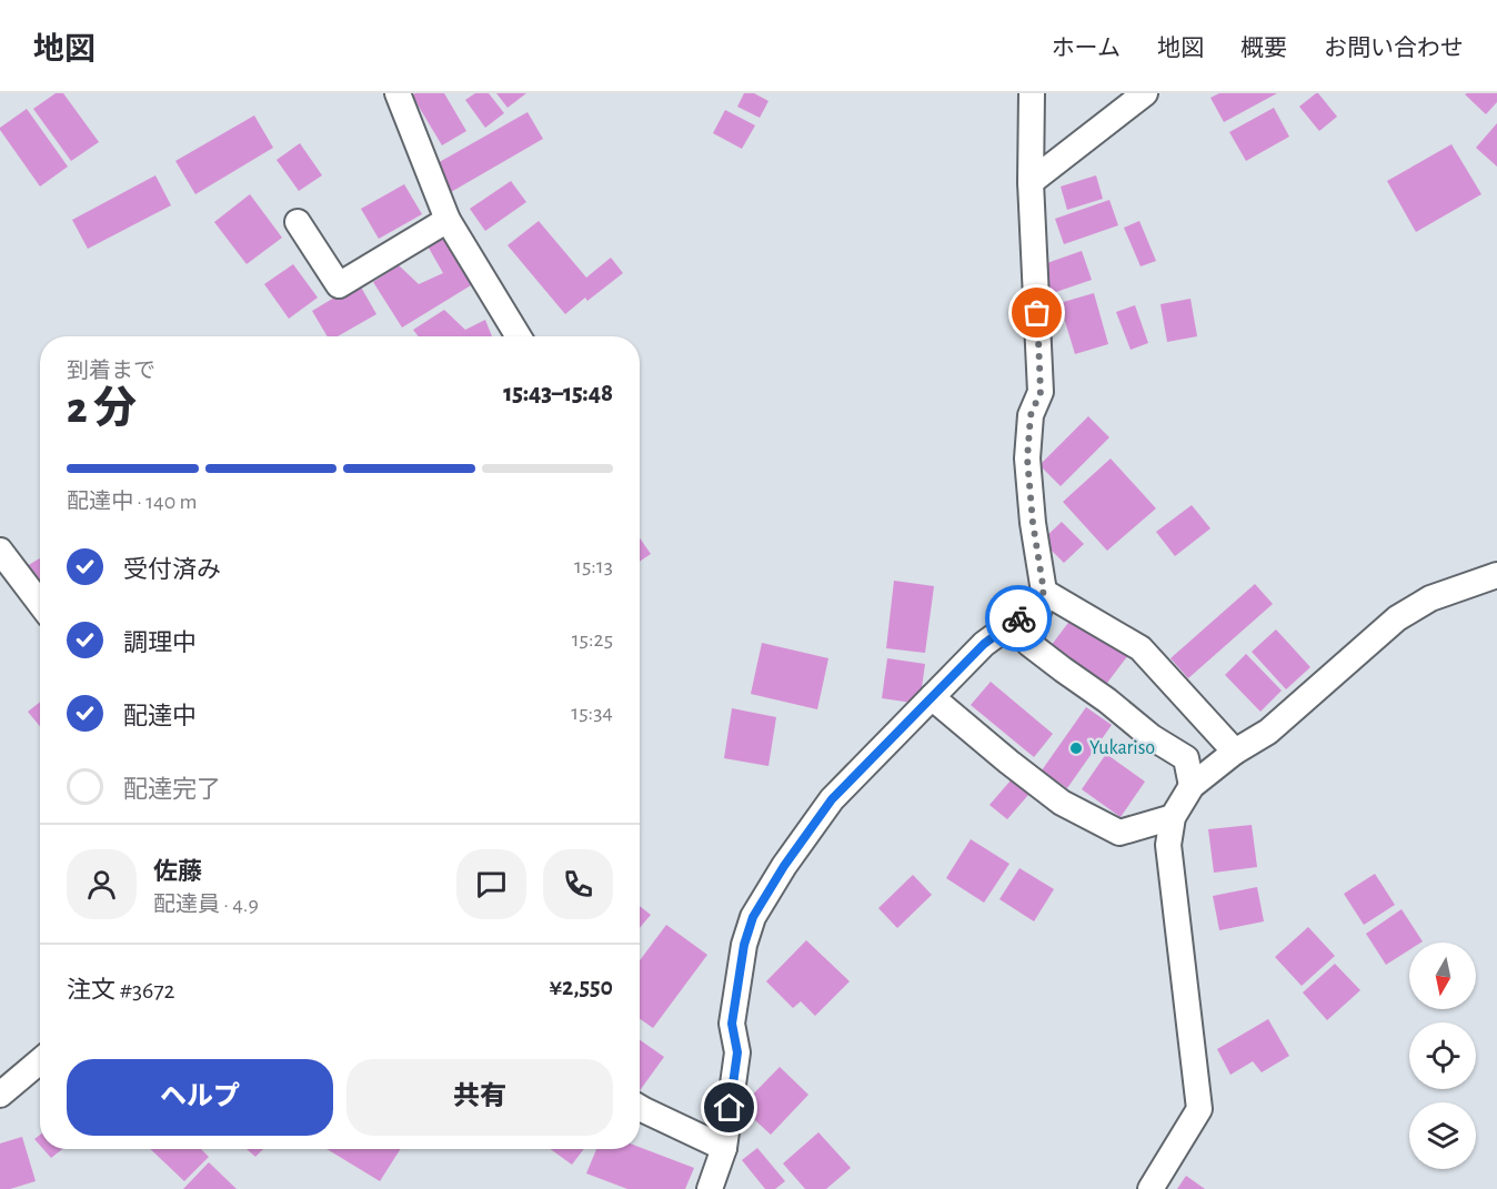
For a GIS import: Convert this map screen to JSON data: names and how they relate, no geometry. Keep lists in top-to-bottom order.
{
  "places": ["Yukariso"],
  "north": "bottom",
  "page": {
    "header": "地図",
    "nav": [
      "ホーム",
      "地図",
      "概要",
      "お問い合わせ"
    ],
    "heading": ["2 分", "到着まで", "15:43–15:48"],
    "panel": [
      "佐藤",
      "配達員 · 4.9",
      "注文 #3672",
      "¥2,550"
    ],
    "bar": "配達中 · 140 m",
    "list": [
      ["受付済み", "15:13"],
      ["調理中", "15:25"],
      ["配達中", "15:34"],
      "配達完了"
    ],
    "buttons": ["ヘルプ", "共有"]
  }
}
